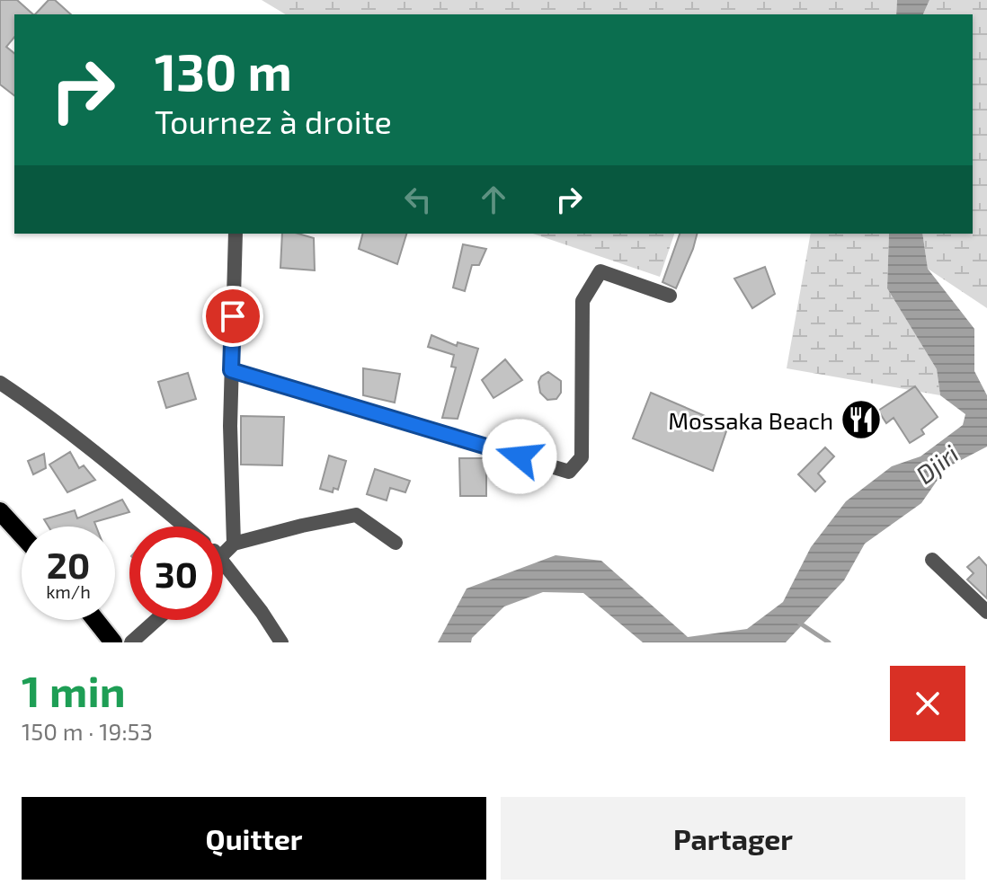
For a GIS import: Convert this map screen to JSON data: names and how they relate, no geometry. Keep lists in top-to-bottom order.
{
  "water": ["Djiri"],
  "places": {
    "restaurant": ["Mossaka Beach"]
  },
  "page": {
    "turn": ["130 m", "Tournez à droite"],
    "speed": "20 km/h",
    "limit": "30",
    "heading": ["1 min", "150 m · 19:53"],
    "buttons": ["Quitter", "Partager"]
  }
}
